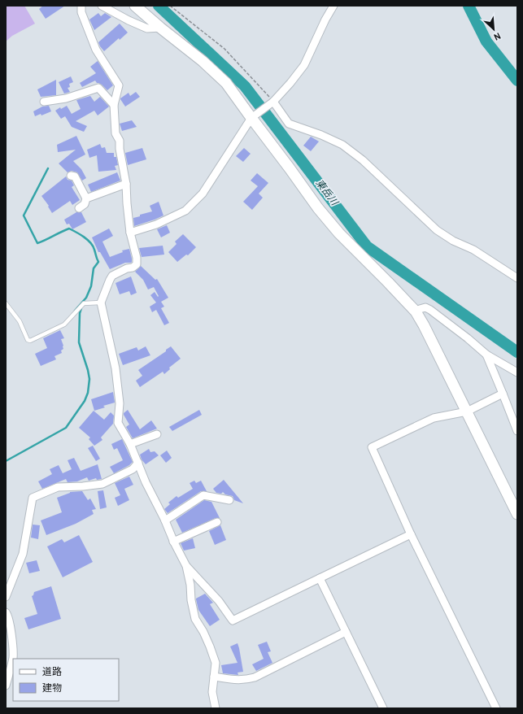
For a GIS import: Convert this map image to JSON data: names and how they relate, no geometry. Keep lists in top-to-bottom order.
{
  "water": ["東岳川"],
  "legend": ["道路", "建物"],
  "north": "bottom right"
}
